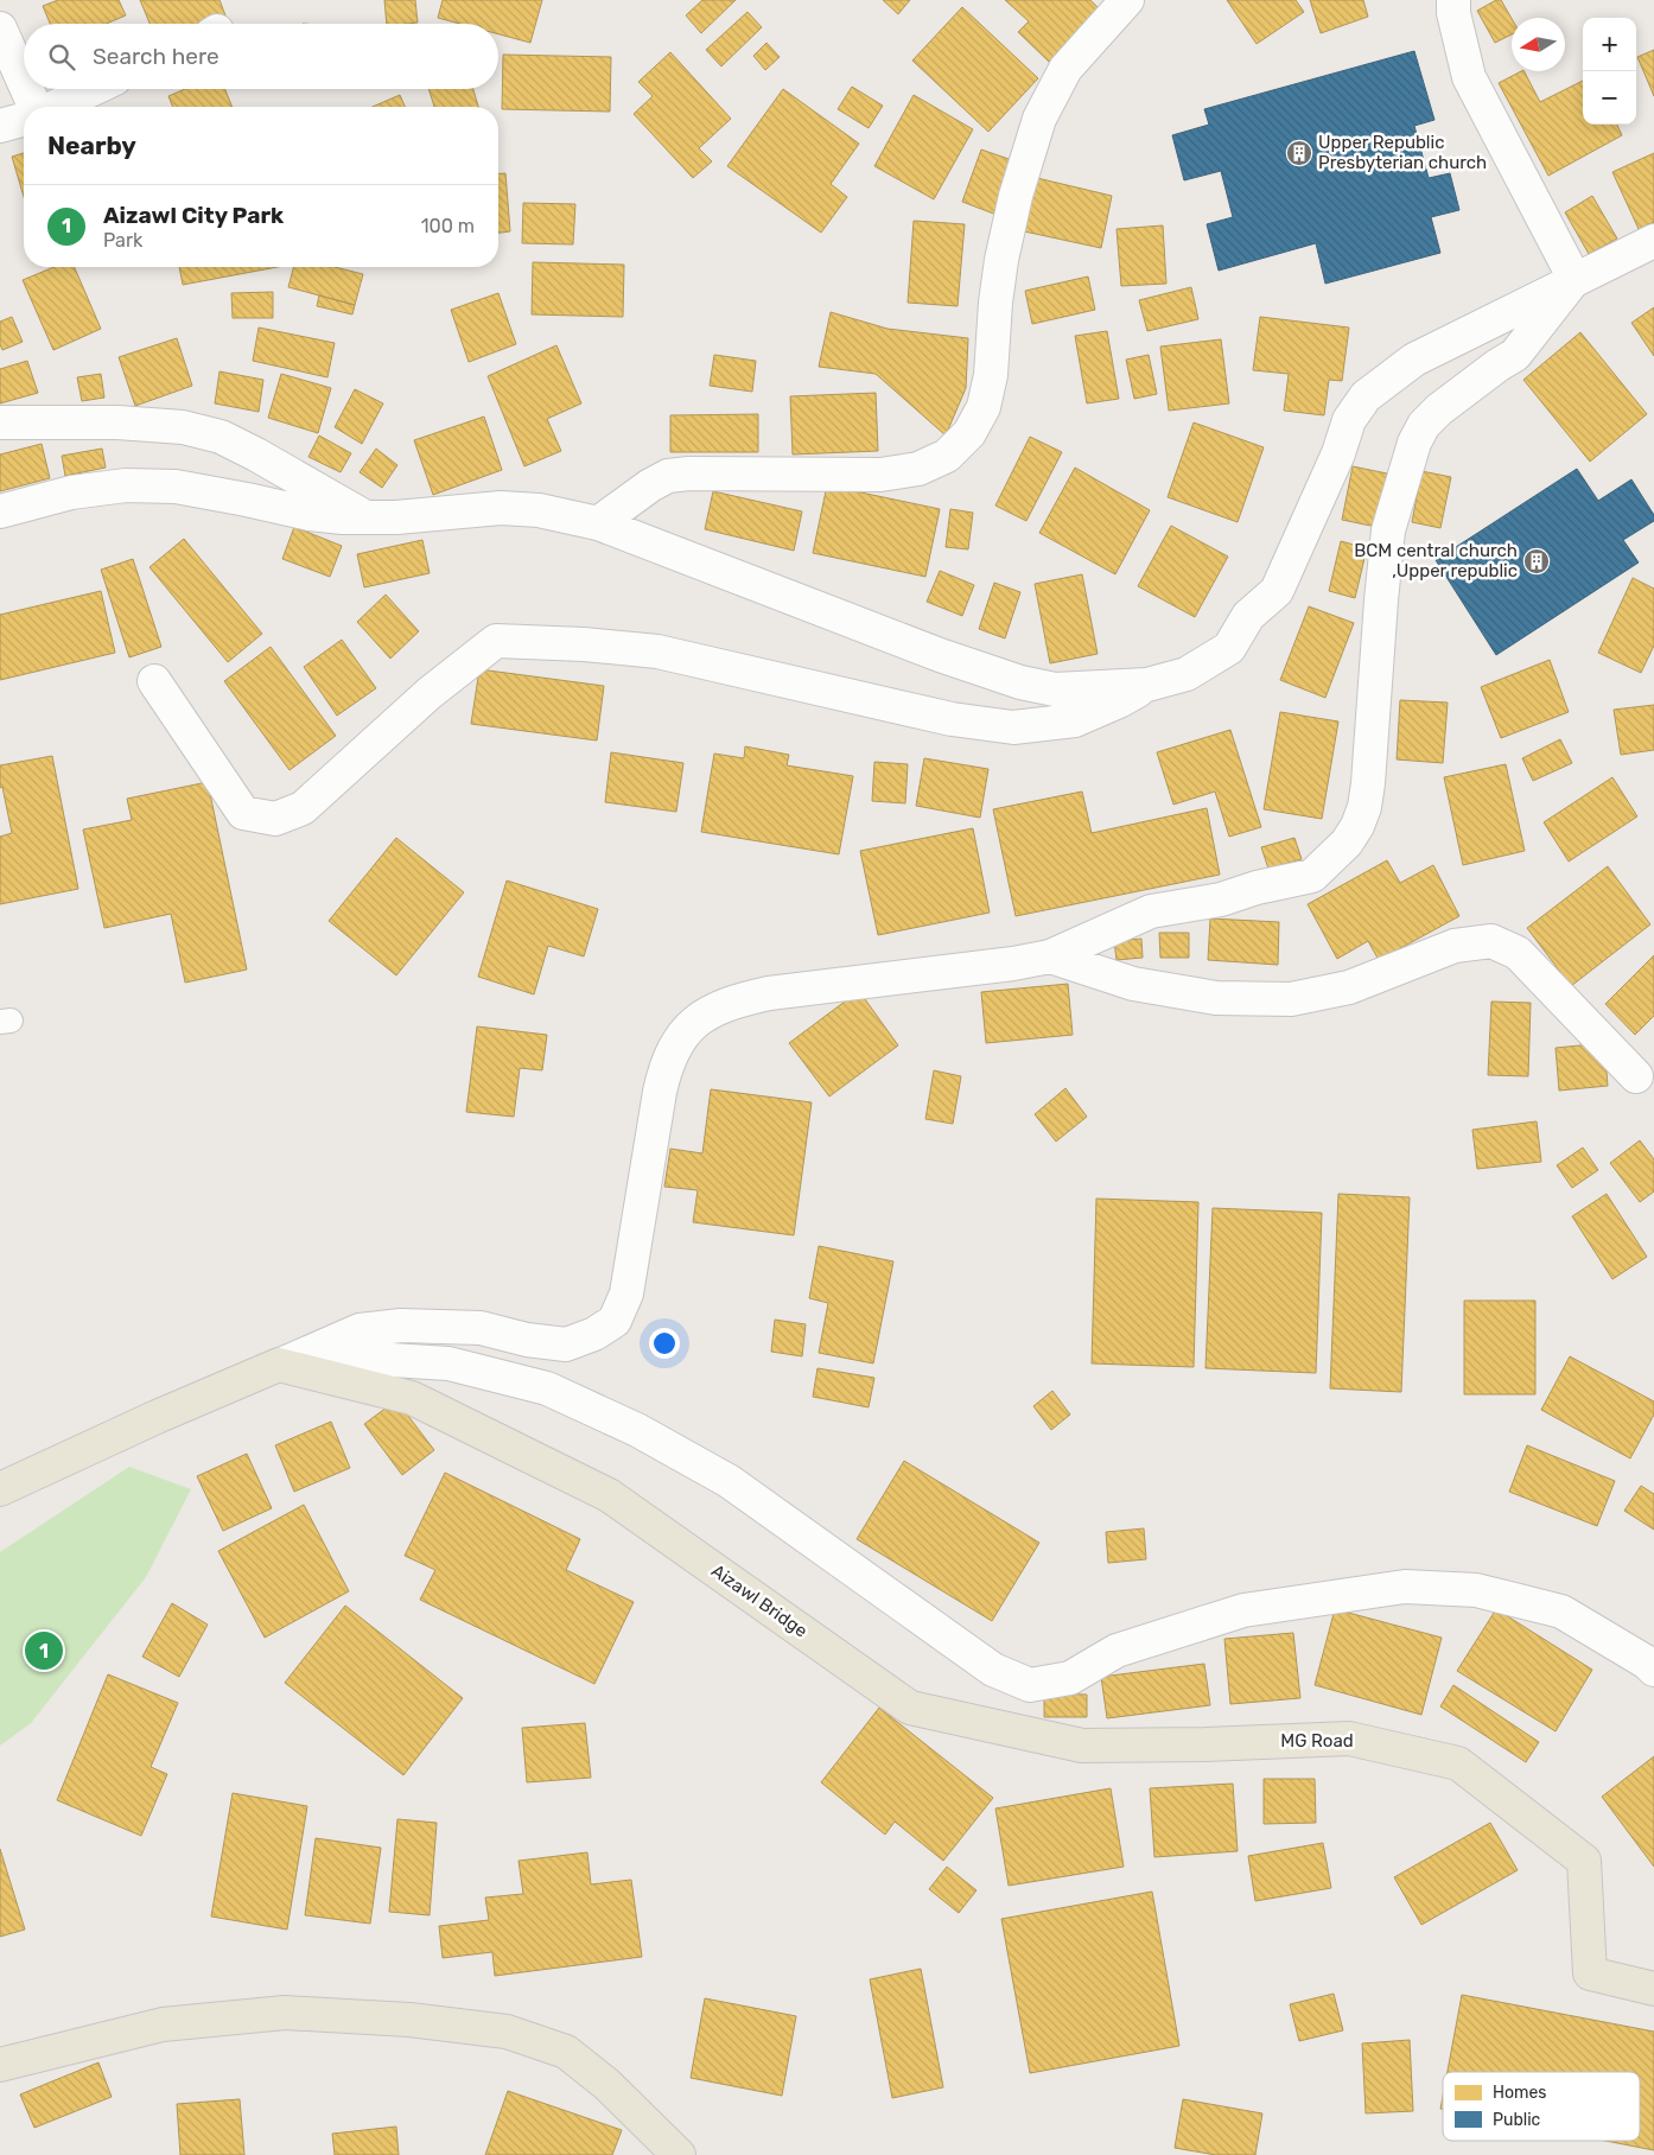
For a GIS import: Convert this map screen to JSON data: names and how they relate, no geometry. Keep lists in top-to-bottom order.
{
  "streets": {
    "main road": ["Aizawl Bridge", "MG Road"]
  },
  "crossings": [
    ["Aizawl Bridge", "MG Road"]
  ],
  "places": {
    "building": ["Upper Republic Presbyterian church", "BCM central church ,Upper republic"]
  },
  "legend": ["Homes", "Public"],
  "north": "left",
  "page": {
    "map_buttons": ["+", "−"],
    "search": "Search here",
    "heading": "Nearby",
    "list": [
      {
        "mark": "1",
        "name": "Aizawl City Park",
        "note": "Park",
        "value": "100 m"
      }
    ],
    "pins": "1"
  }
}
